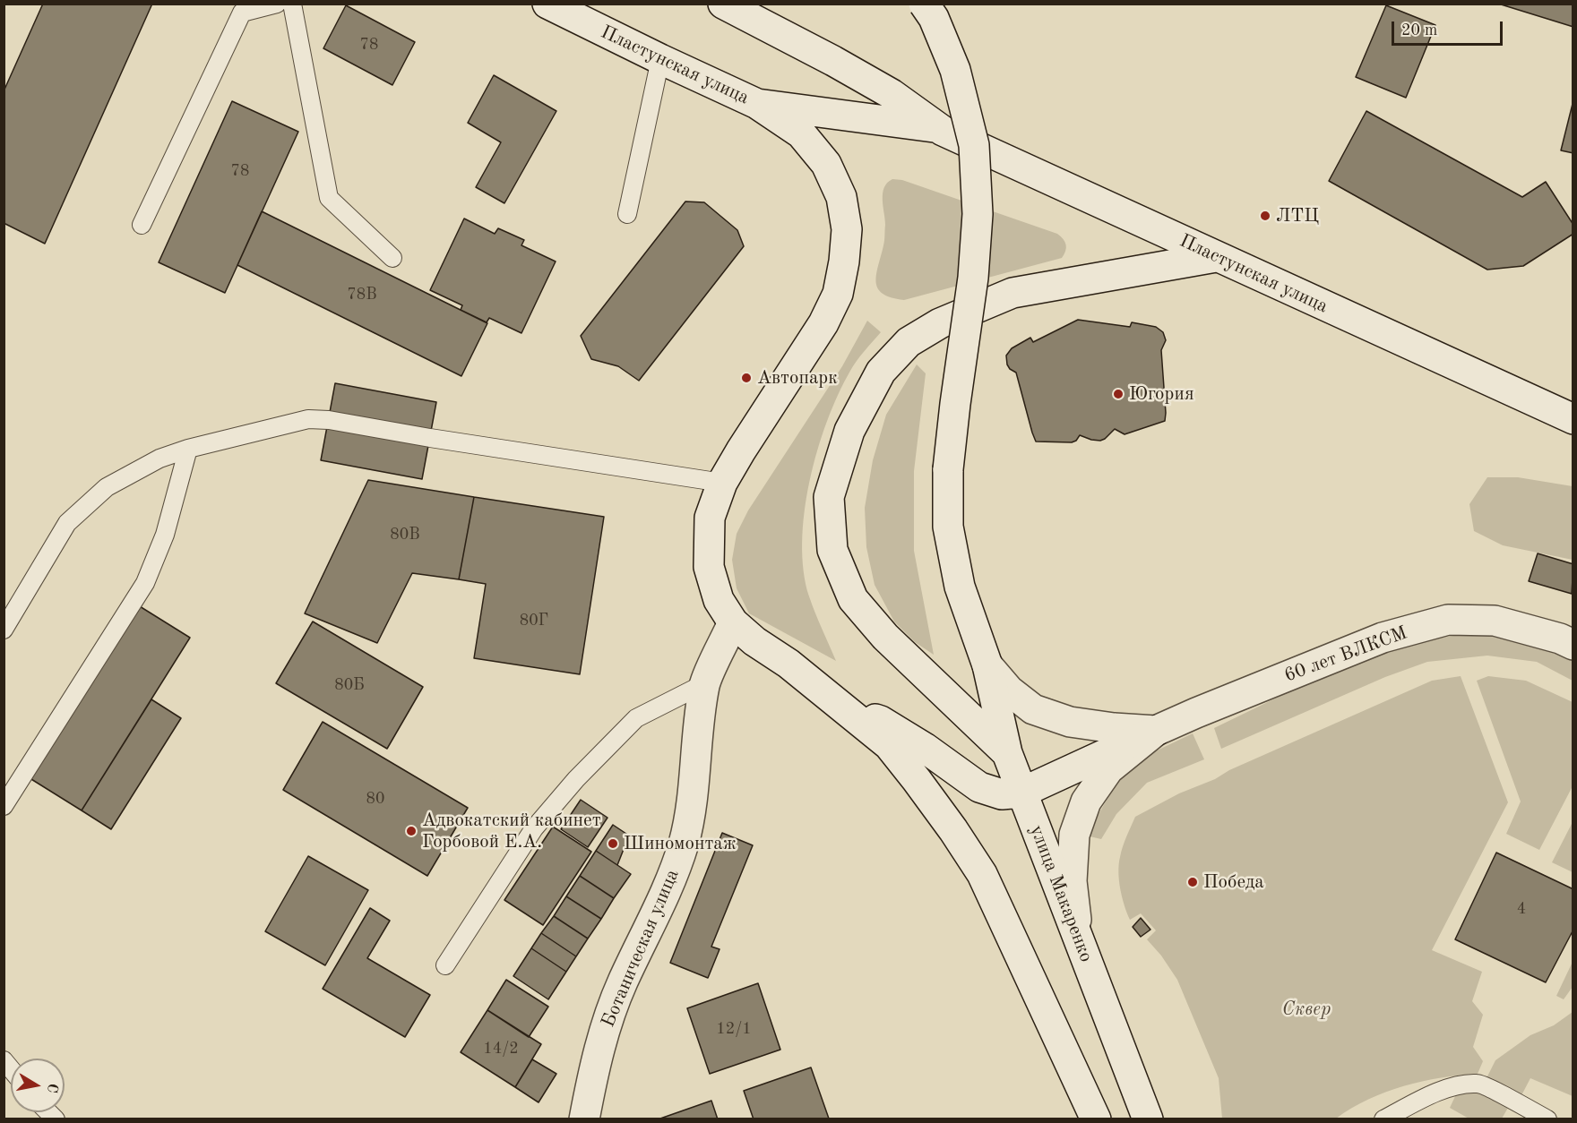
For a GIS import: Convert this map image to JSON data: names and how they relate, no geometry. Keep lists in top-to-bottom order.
{
  "streets": {
    "street": [
      "Пластунская улица",
      "60 лет ВЛКСМ",
      "улица Макаренко",
      "Ботаническая улица"
    ]
  },
  "parks": ["Сквер"],
  "places": [
    "ЛТЦ",
    "Автопарк",
    "Югория",
    "Адвокатский кабинет Горбовой Е.А.",
    "Шиномонтаж",
    "Победа"
  ],
  "house_numbers": [
    "78",
    "78",
    "78В",
    "80В",
    "80Г",
    "80Б",
    "80",
    "4",
    "12/1",
    "14/2"
  ],
  "scale_bar": "20 m",
  "north": "right"
}
